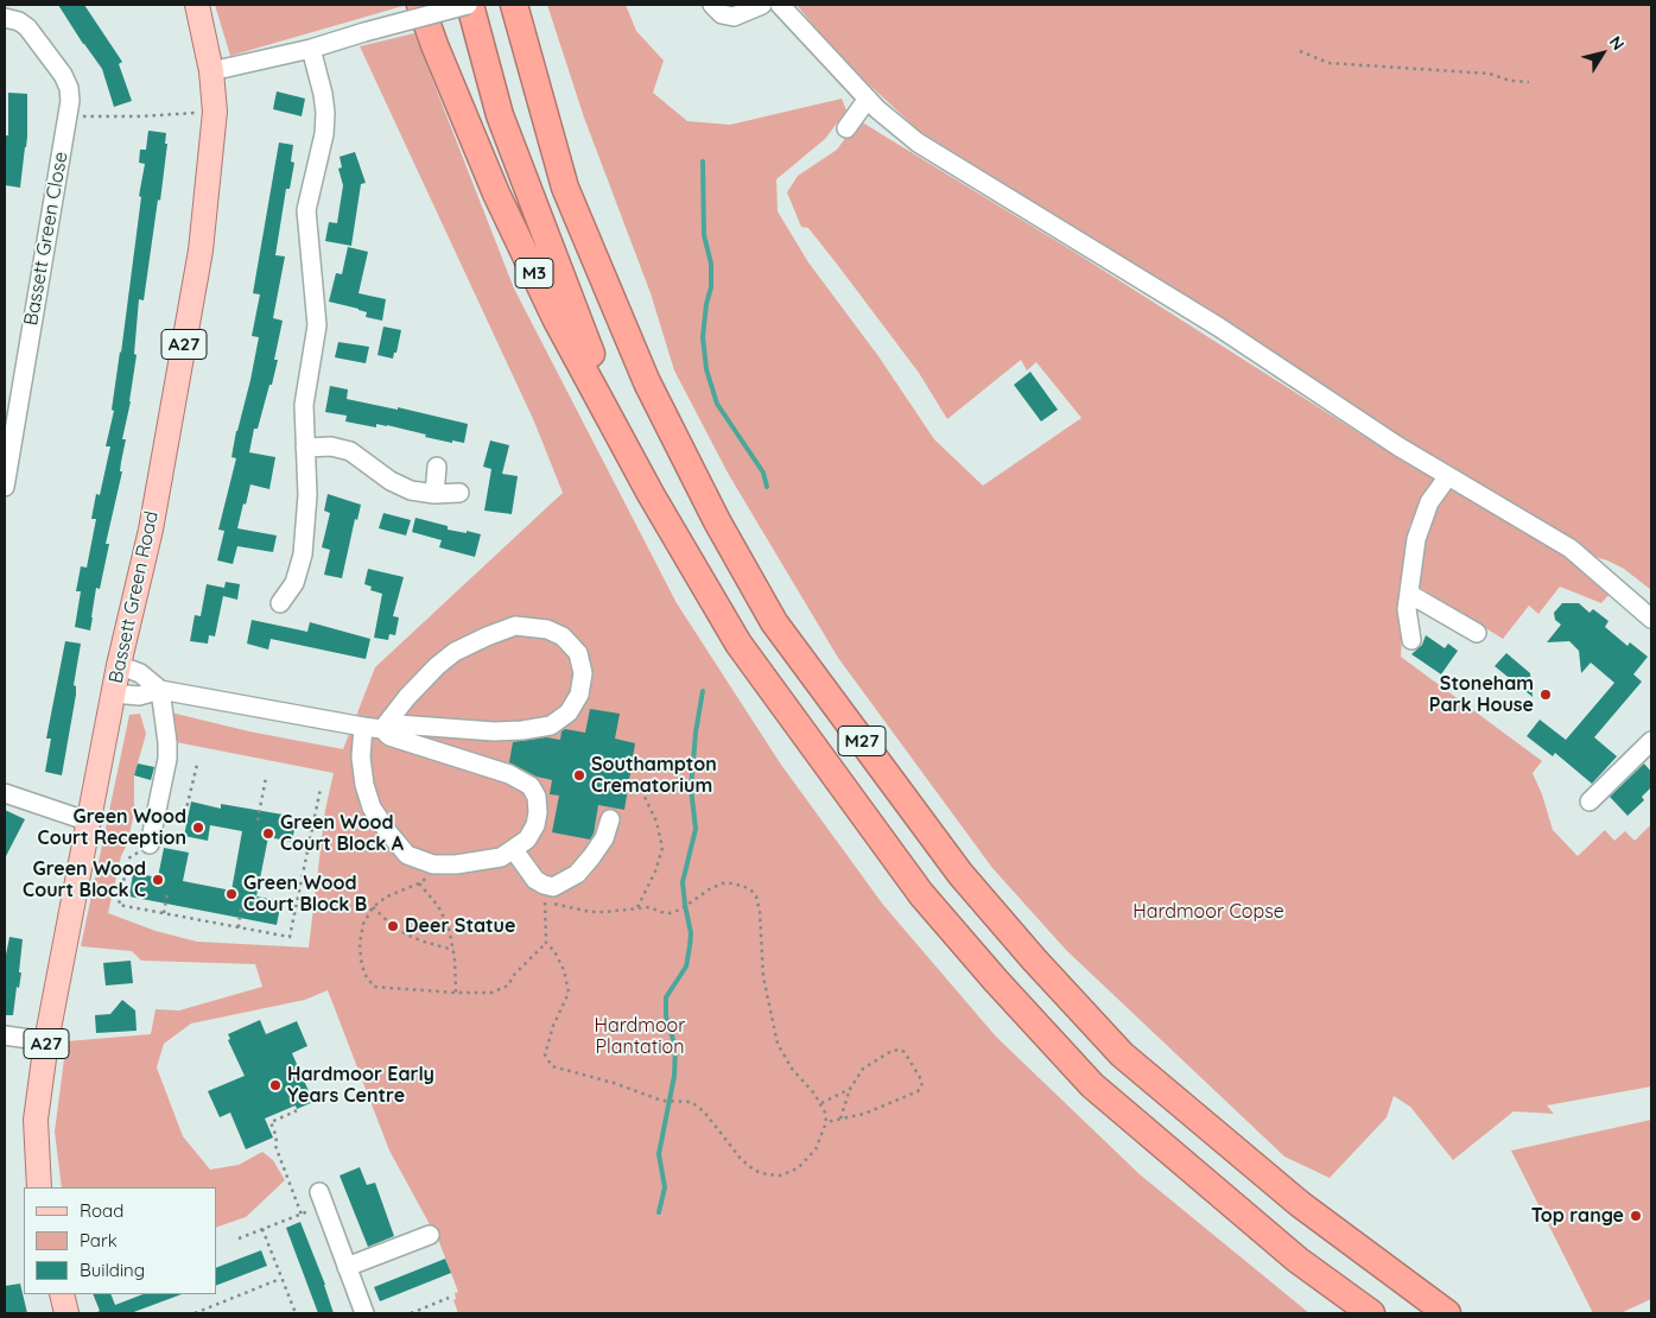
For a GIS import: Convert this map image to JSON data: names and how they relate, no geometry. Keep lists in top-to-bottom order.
{
  "streets": {
    "highway": ["M3", "M27"],
    "main road": ["A27", "Bassett Green Road"],
    "street": ["Bassett Green Close"]
  },
  "crossings": [
    ["M3", "M27"]
  ],
  "parks": ["Hardmoor Copse", "Hardmoor Plantation"],
  "places": [
    "Stoneham Park House",
    "Southampton Crematorium",
    "Green Wood Court Reception",
    "Green Wood Court Block A",
    "Green Wood Court Block C",
    "Green Wood Court Block B",
    "Deer Statue",
    "Hardmoor Early Years Centre",
    "Top range"
  ],
  "legend": ["Road", "Park", "Building"],
  "north": "top right"
}
